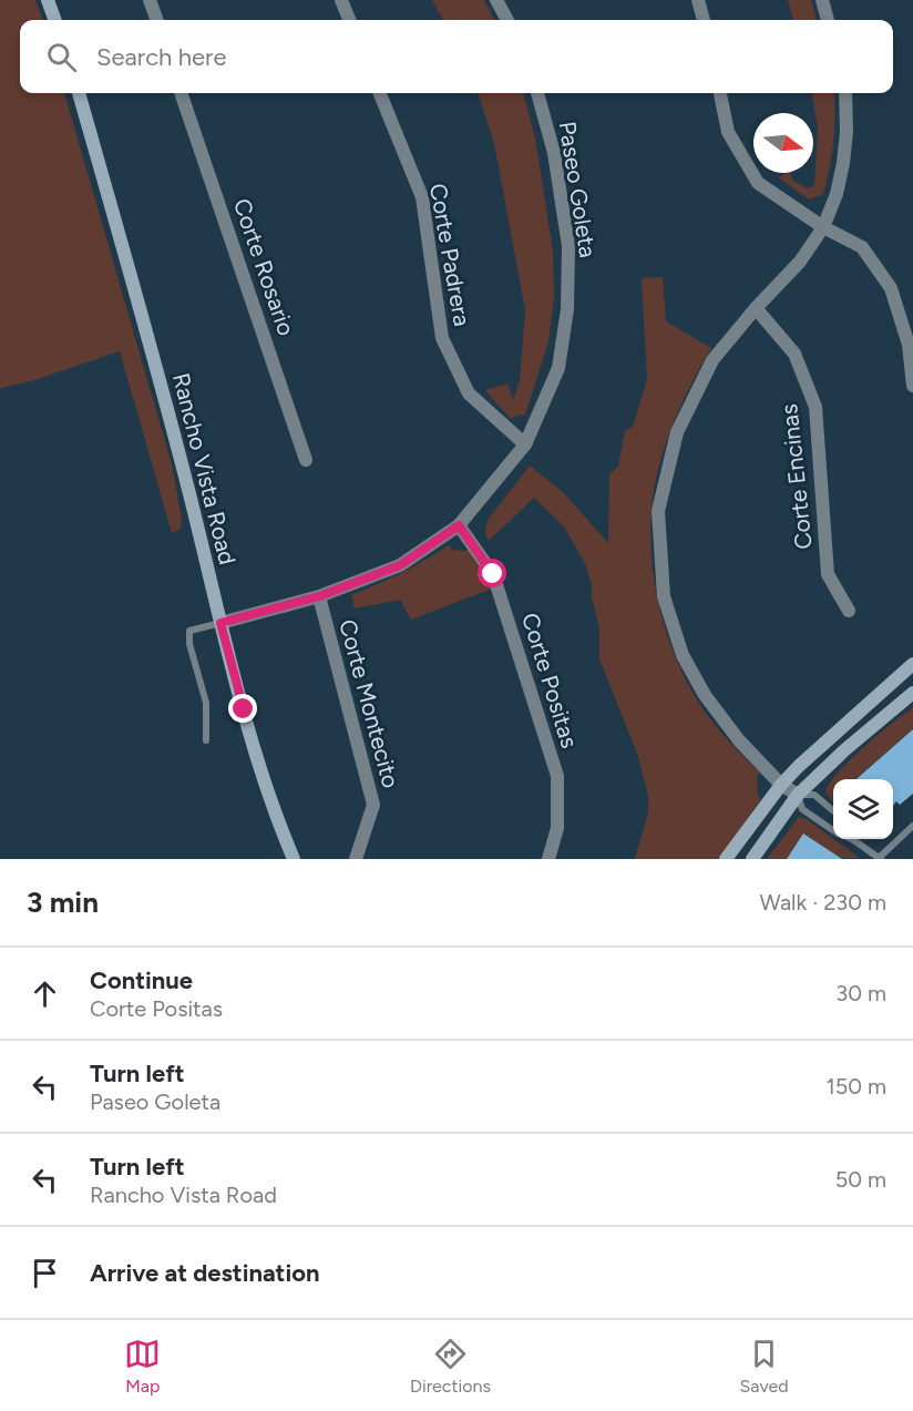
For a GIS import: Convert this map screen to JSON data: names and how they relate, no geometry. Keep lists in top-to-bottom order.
{
  "streets": {
    "main road": ["Rancho Vista Road"],
    "street": [
      "Paseo Goleta",
      "Corte Padrera",
      "Corte Rosario",
      "Corte Encinas",
      "Corte Positas",
      "Corte Montecito"
    ]
  },
  "crossings": [
    ["Paseo Goleta", "Corte Padrera"],
    ["Paseo Goleta", "Rancho Vista Road"],
    ["Paseo Goleta", "Corte Positas"],
    ["Paseo Goleta", "Corte Montecito"]
  ],
  "north": "right",
  "page": {
    "search": "Search here",
    "heading": ["3 min", "Walk · 230 m"],
    "list": [
      ["Continue", "Corte Positas", "30 m"],
      ["Turn left", "Paseo Goleta", "150 m"],
      ["Turn left", "Rancho Vista Road", "50 m"],
      "Arrive at destination"
    ],
    "nav": ["Map", "Directions", "Saved"]
  }
}
